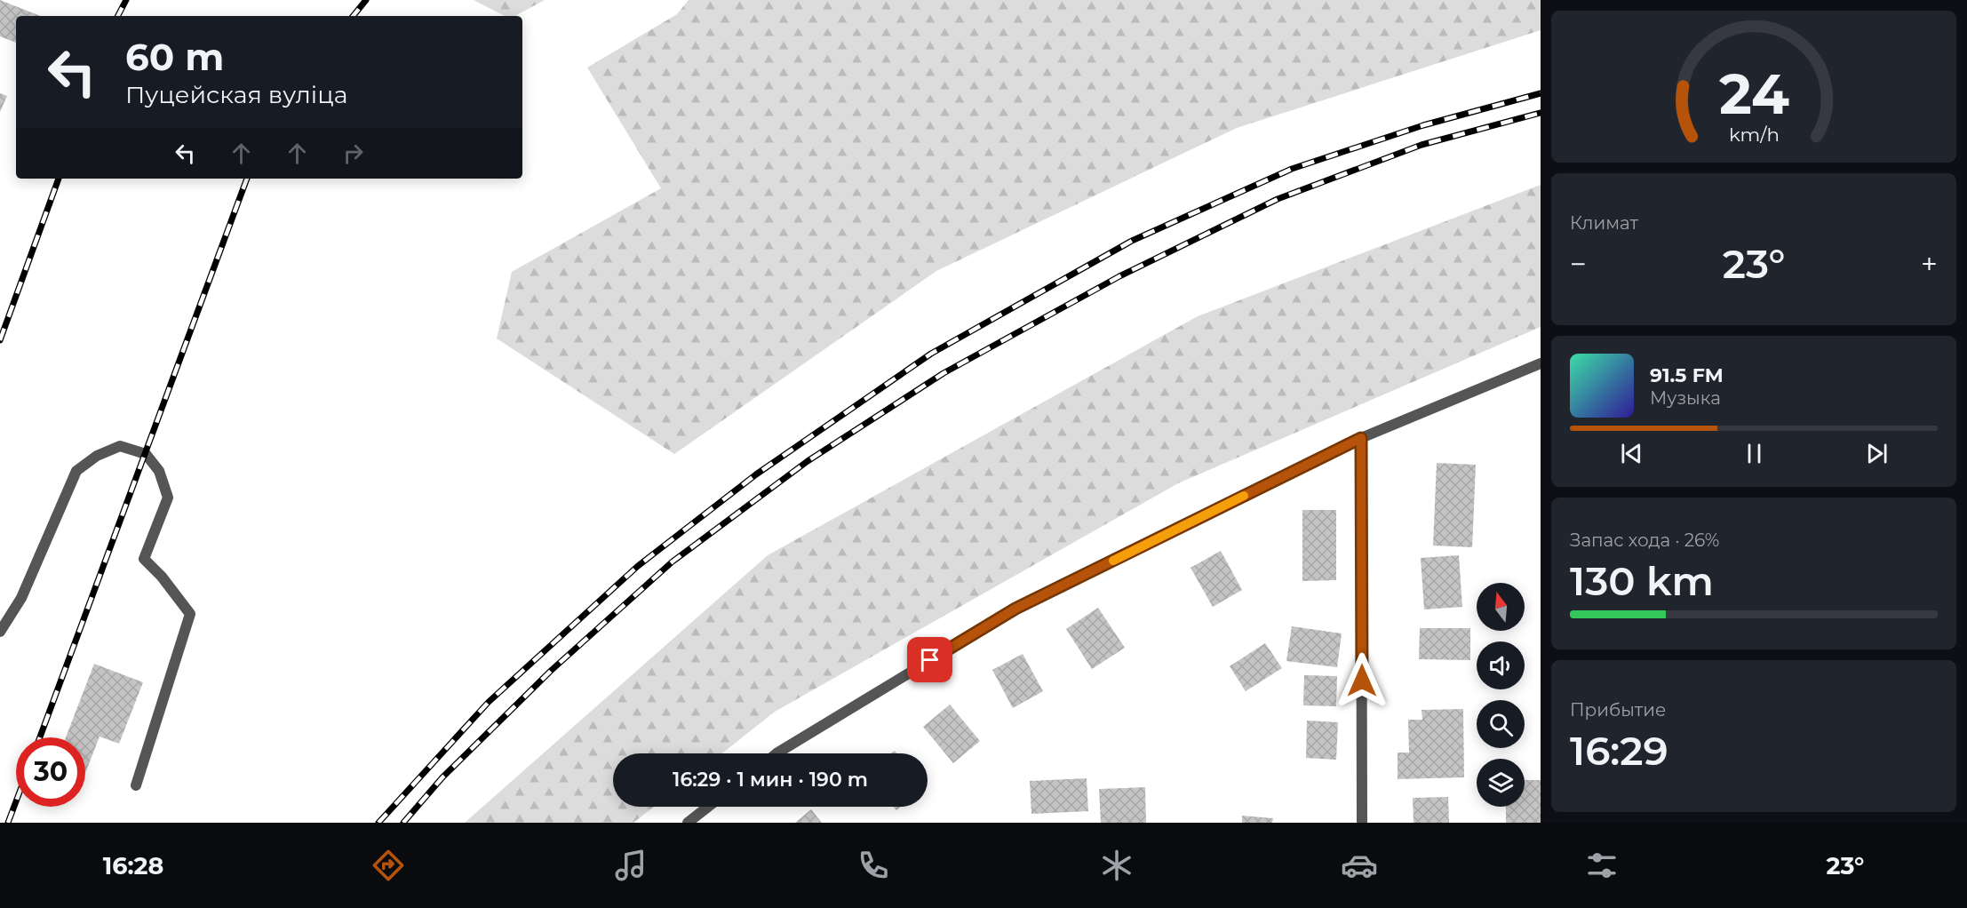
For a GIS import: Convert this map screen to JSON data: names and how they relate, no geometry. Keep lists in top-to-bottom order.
{
  "north": "top",
  "page": {
    "turn": ["60 m", "Пуцейская вуліца"],
    "tile": [
      "Климат",
      ["Запас хода · 26%", "130 km"],
      ["Прибытие", "16:29"]
    ],
    "heat": ["−", "23°", "+"],
    "song": ["91.5 FM", "Музыка"],
    "limit": "30",
    "trip": "16:29 · 1 мин · 190 m",
    "tabs": ["16:28", "23°"],
    "gauge": ["24", "km/h"]
  }
}
